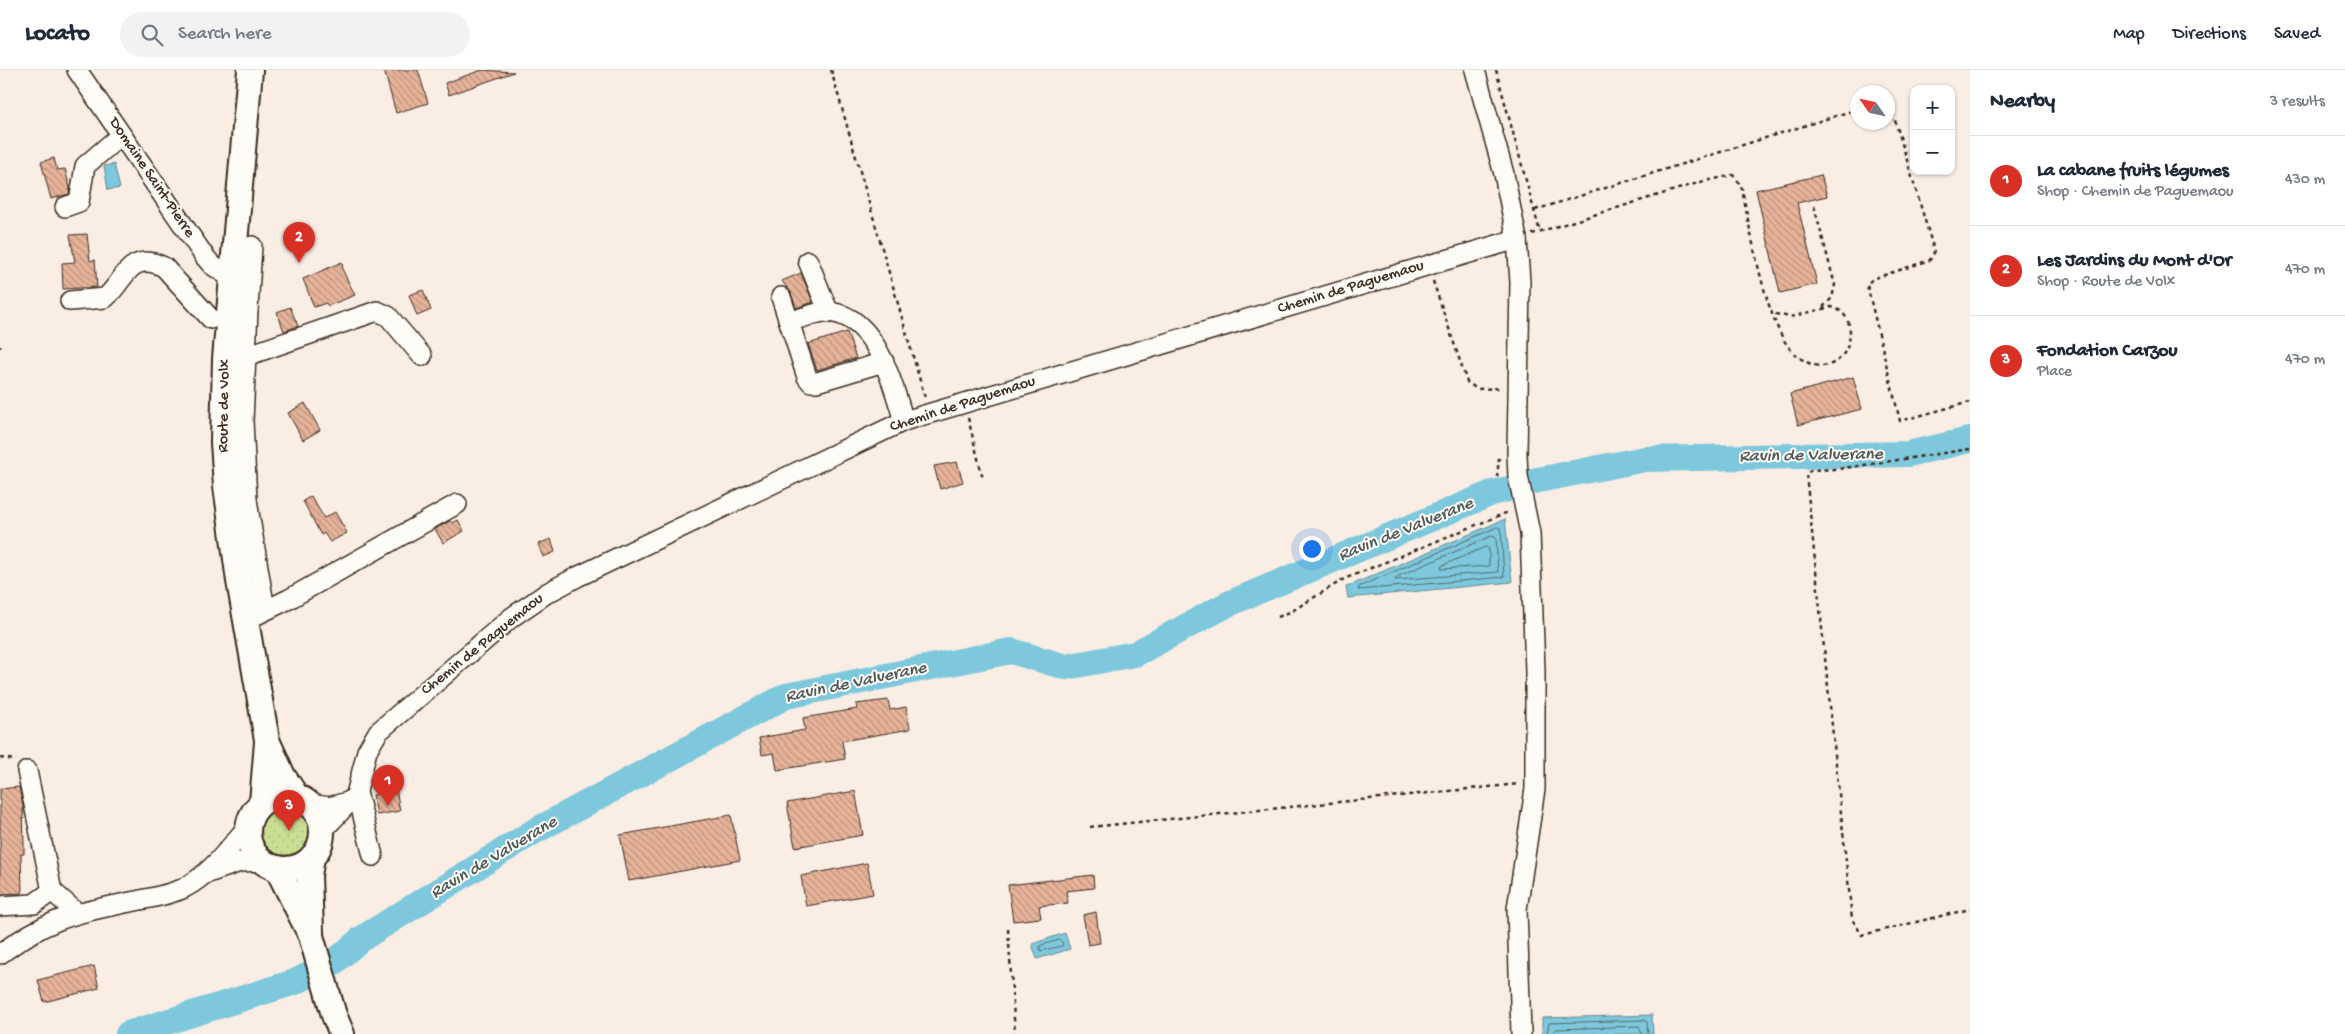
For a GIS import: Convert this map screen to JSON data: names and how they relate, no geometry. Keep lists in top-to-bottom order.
{
  "streets": {
    "main road": ["Route de Volx"],
    "street": ["Domaine Saint-Pierre", "Chemin de Paguemaou"]
  },
  "crossings": [
    ["Domaine Saint-Pierre", "Route de Volx"]
  ],
  "water": ["Ravin de Valverane"],
  "north": "top left",
  "page": {
    "header": "Locato",
    "search": "Search here",
    "nav": ["Map", "Directions", "Saved"],
    "heading": ["Nearby", "3 results"],
    "map_buttons": ["+", "−"],
    "list": [
      {
        "mark": "1",
        "name": "La cabane fruits légumes",
        "note": "Shop · Chemin de Paguemaou",
        "value": "430 m"
      },
      {
        "mark": "2",
        "name": "Les Jardins du Mont d'Or",
        "note": "Shop · Route de Volx",
        "value": "470 m"
      },
      {
        "mark": "3",
        "name": "Fondation Carzou",
        "note": "Place",
        "value": "470 m"
      }
    ],
    "pins": ["2", "1", "3"]
  }
}
